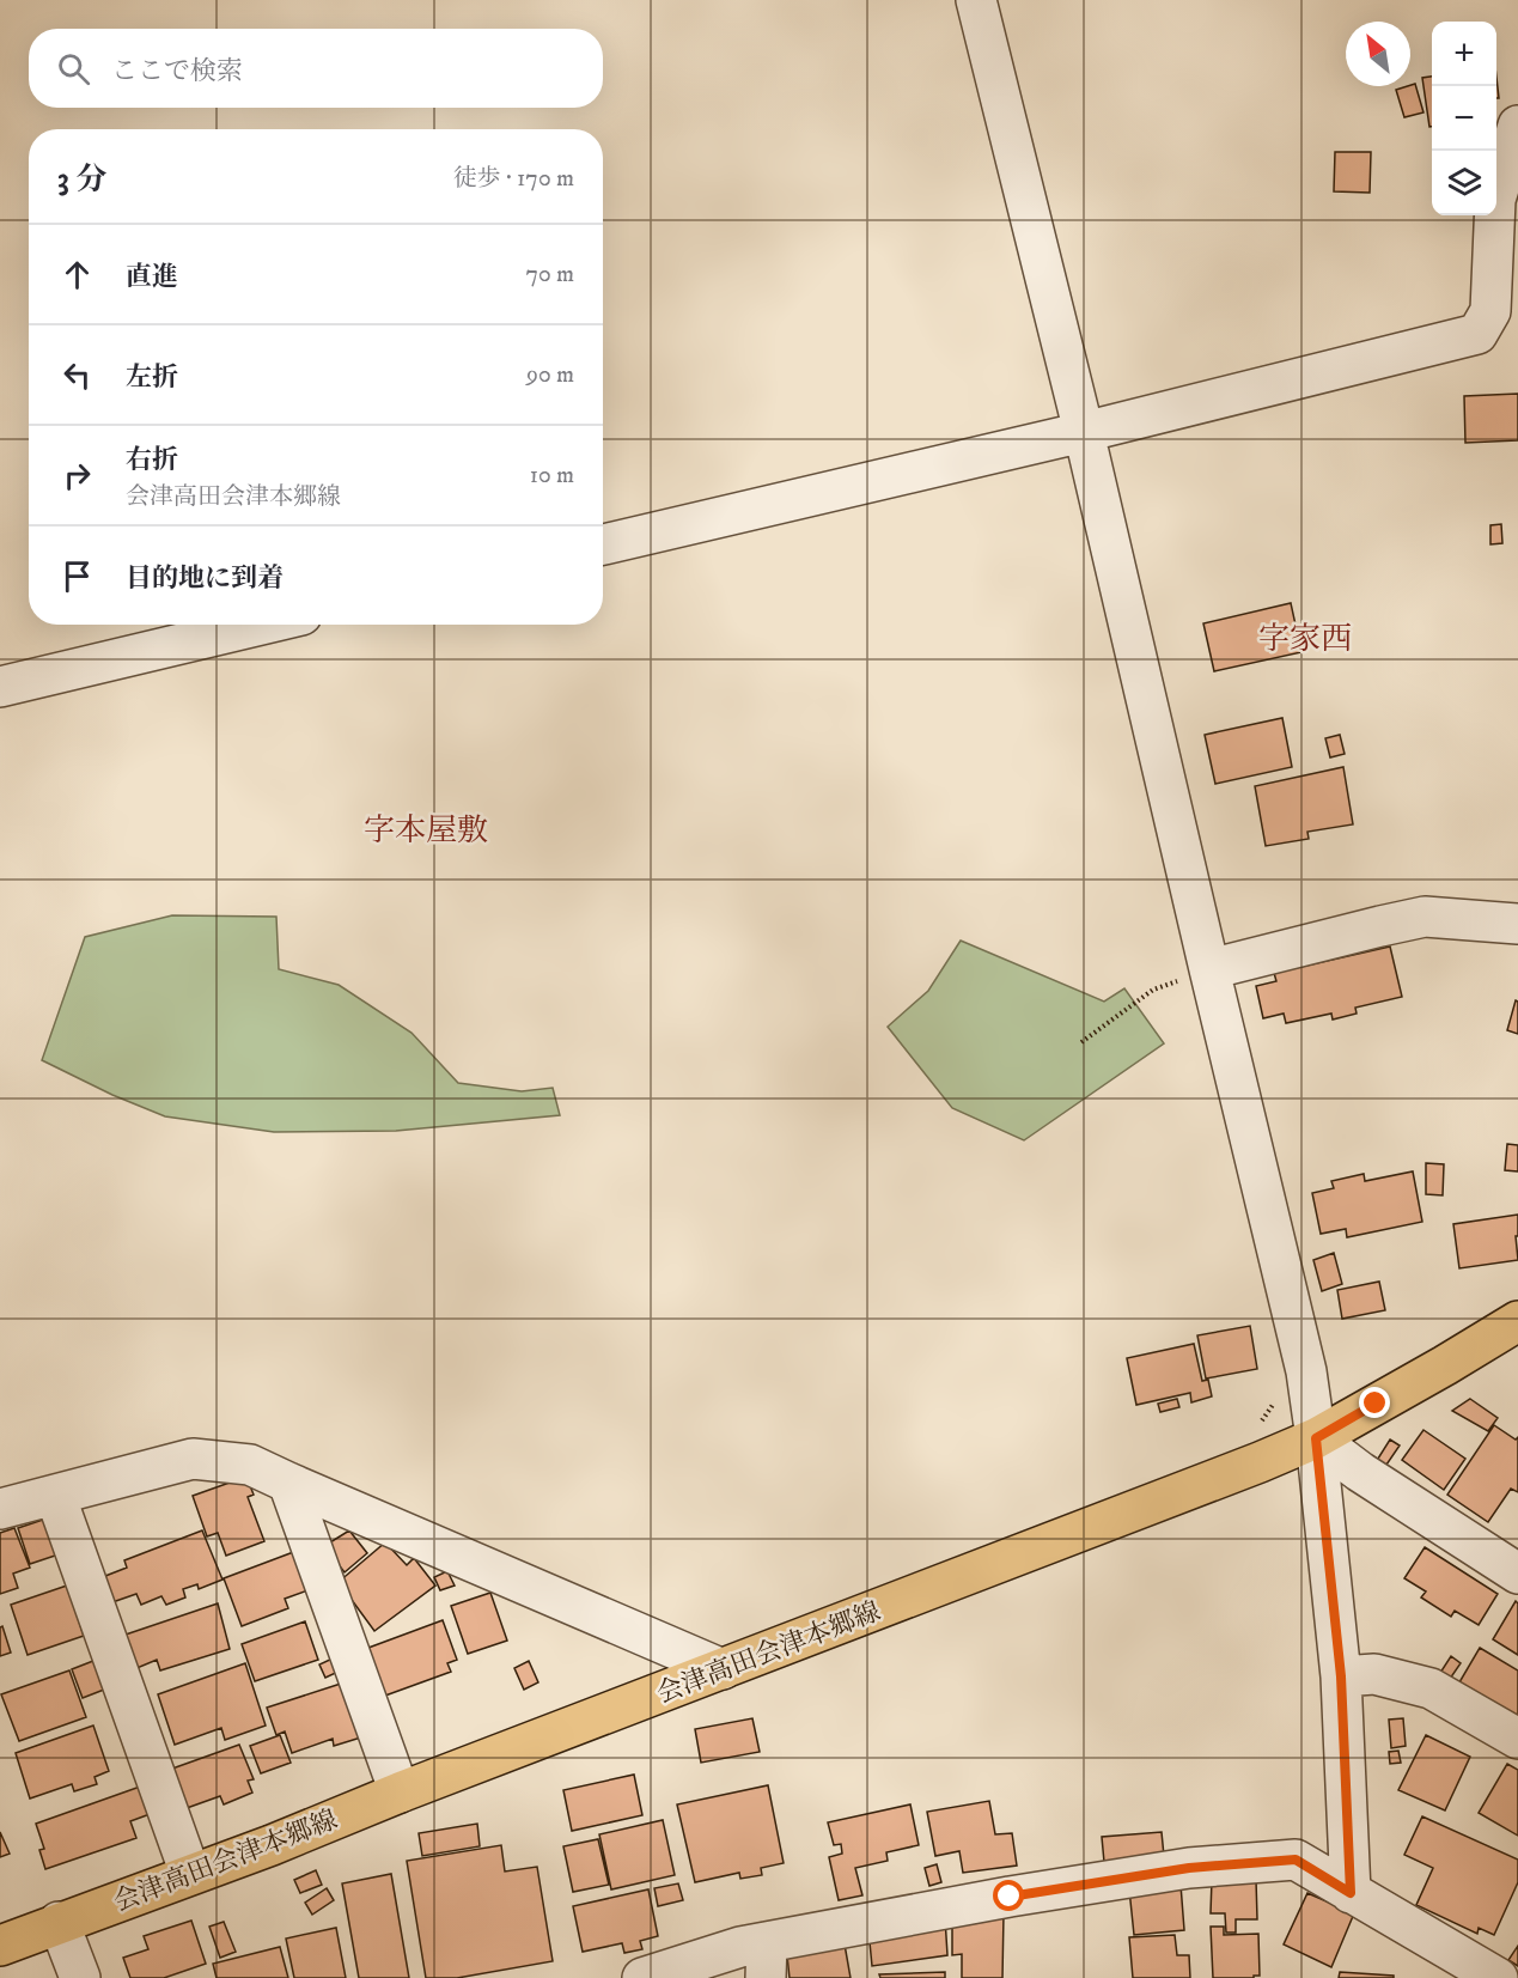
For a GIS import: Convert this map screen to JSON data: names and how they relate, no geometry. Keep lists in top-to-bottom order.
{
  "streets": {
    "main road": ["会津高田会津本郷線"]
  },
  "districts": ["字家西", "字本屋敷"],
  "north": "top left",
  "page": {
    "map_buttons": ["+", "−"],
    "search": "ここで検索",
    "heading": ["3 分", "徒歩 · 170 m"],
    "list": [
      ["直進", "70 m"],
      ["左折", "90 m"],
      ["右折", "会津高田会津本郷線", "10 m"],
      "目的地に到着"
    ]
  }
}
